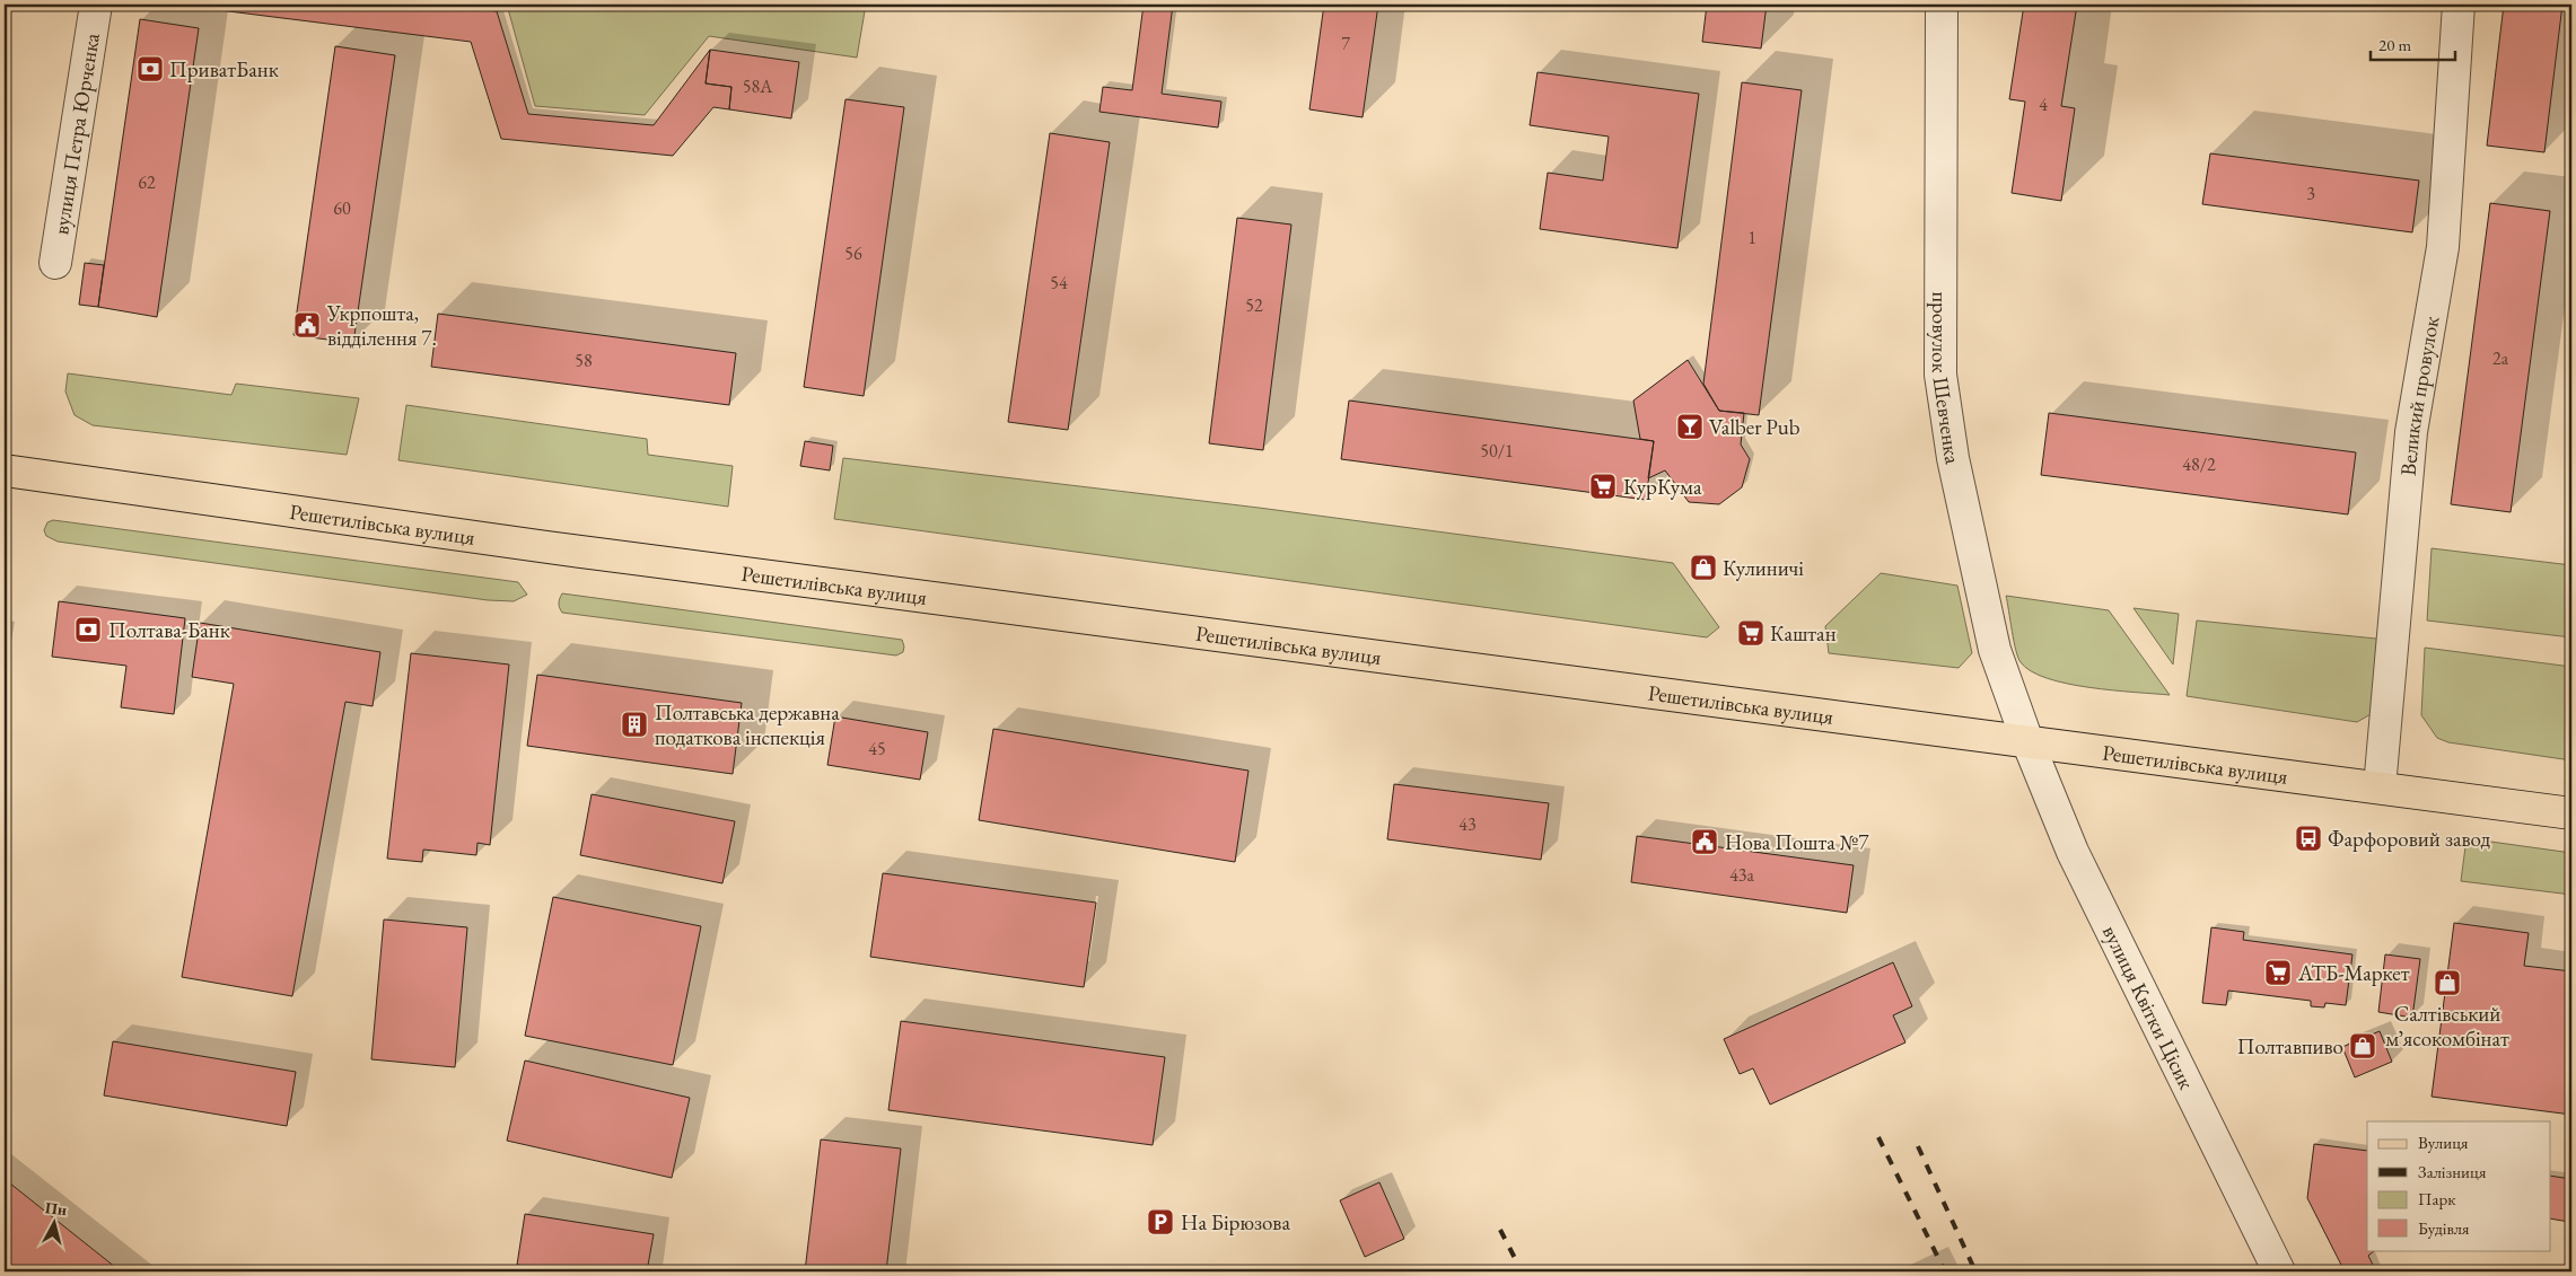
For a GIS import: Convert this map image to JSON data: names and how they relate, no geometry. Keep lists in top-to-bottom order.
{
  "streets": {
    "main road": ["Решетилівська вулиця"],
    "street": [
      "вулиця Петра Юрченка",
      "провулок Шевченка",
      "Великий провулок",
      "вулиця Квітки Цісик"
    ]
  },
  "crossings": [
    ["провулок Шевченка", "Решетилівська вулиця"],
    ["провулок Шевченка", "вулиця Квітки Цісик"],
    ["Великий провулок", "Решетилівська вулиця"],
    ["Решетилівська вулиця", "вулиця Квітки Цісик"]
  ],
  "places": {
    "bank": ["ПриватБанк", "Полтава-Банк"],
    "public building": ["Укрпошта, відділення 7.", "Нова Пошта №7"],
    "bar": ["Valber Pub"],
    "supermarket": ["КурКума", "Каштан", "АТБ-Маркет"],
    "shop": ["Кулиничі", "Салтівський мʼясокомбінат", "Полтавпиво"],
    "building": ["Полтавська державна податкова інспекція"],
    "bus stop": ["Фарфоровий завод"],
    "parking": ["На Бірюзова"]
  },
  "house_numbers": [
    "7",
    "58А",
    "4",
    "62",
    "3",
    "60",
    "1",
    "56",
    "54",
    "52",
    "2а",
    "58",
    "50/1",
    "48/2",
    "45",
    "43",
    "43а"
  ],
  "legend": [
    "Вулиця",
    "Залізниця",
    "Парк",
    "Будівля"
  ],
  "scale_bar": "20 m",
  "north": "top"
}
